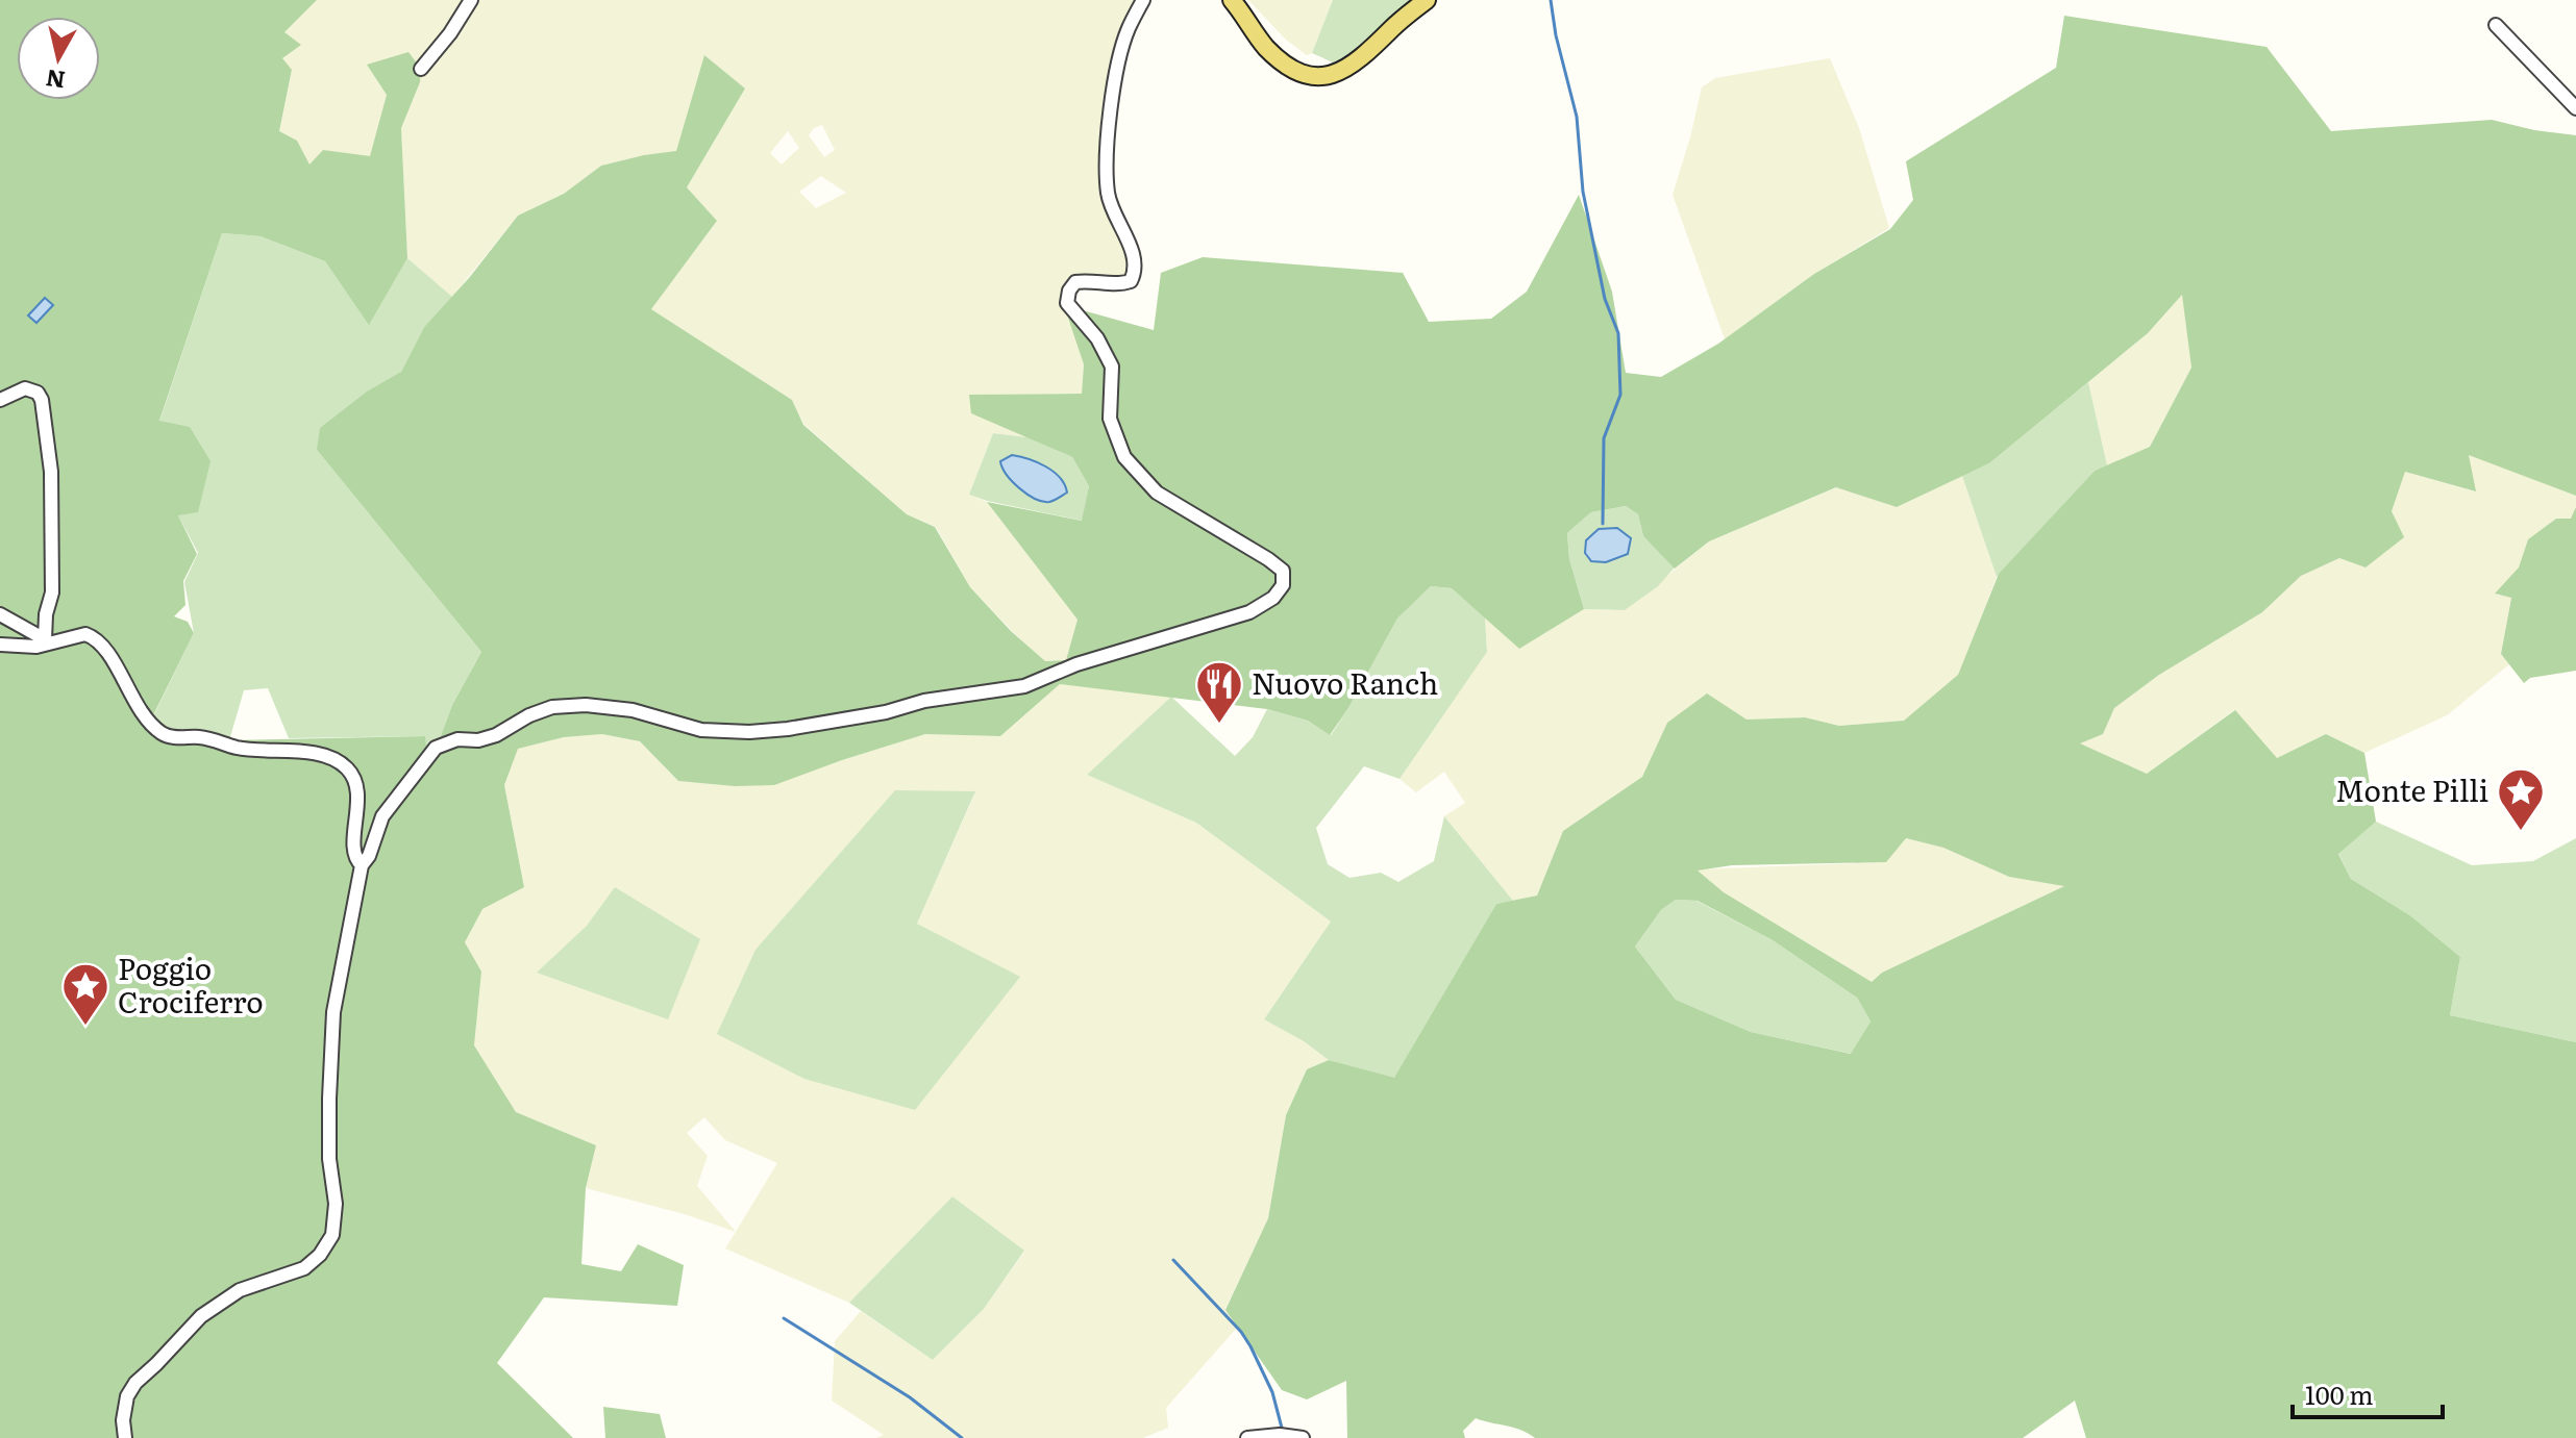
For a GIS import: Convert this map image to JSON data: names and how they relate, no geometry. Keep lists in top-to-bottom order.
{
  "places": {
    "restaurant": ["Nuovo Ranch"],
    "place": ["Monte Pilli", "Poggio Crociferro"]
  },
  "scale_bar": "100 m",
  "north": "bottom"
}
